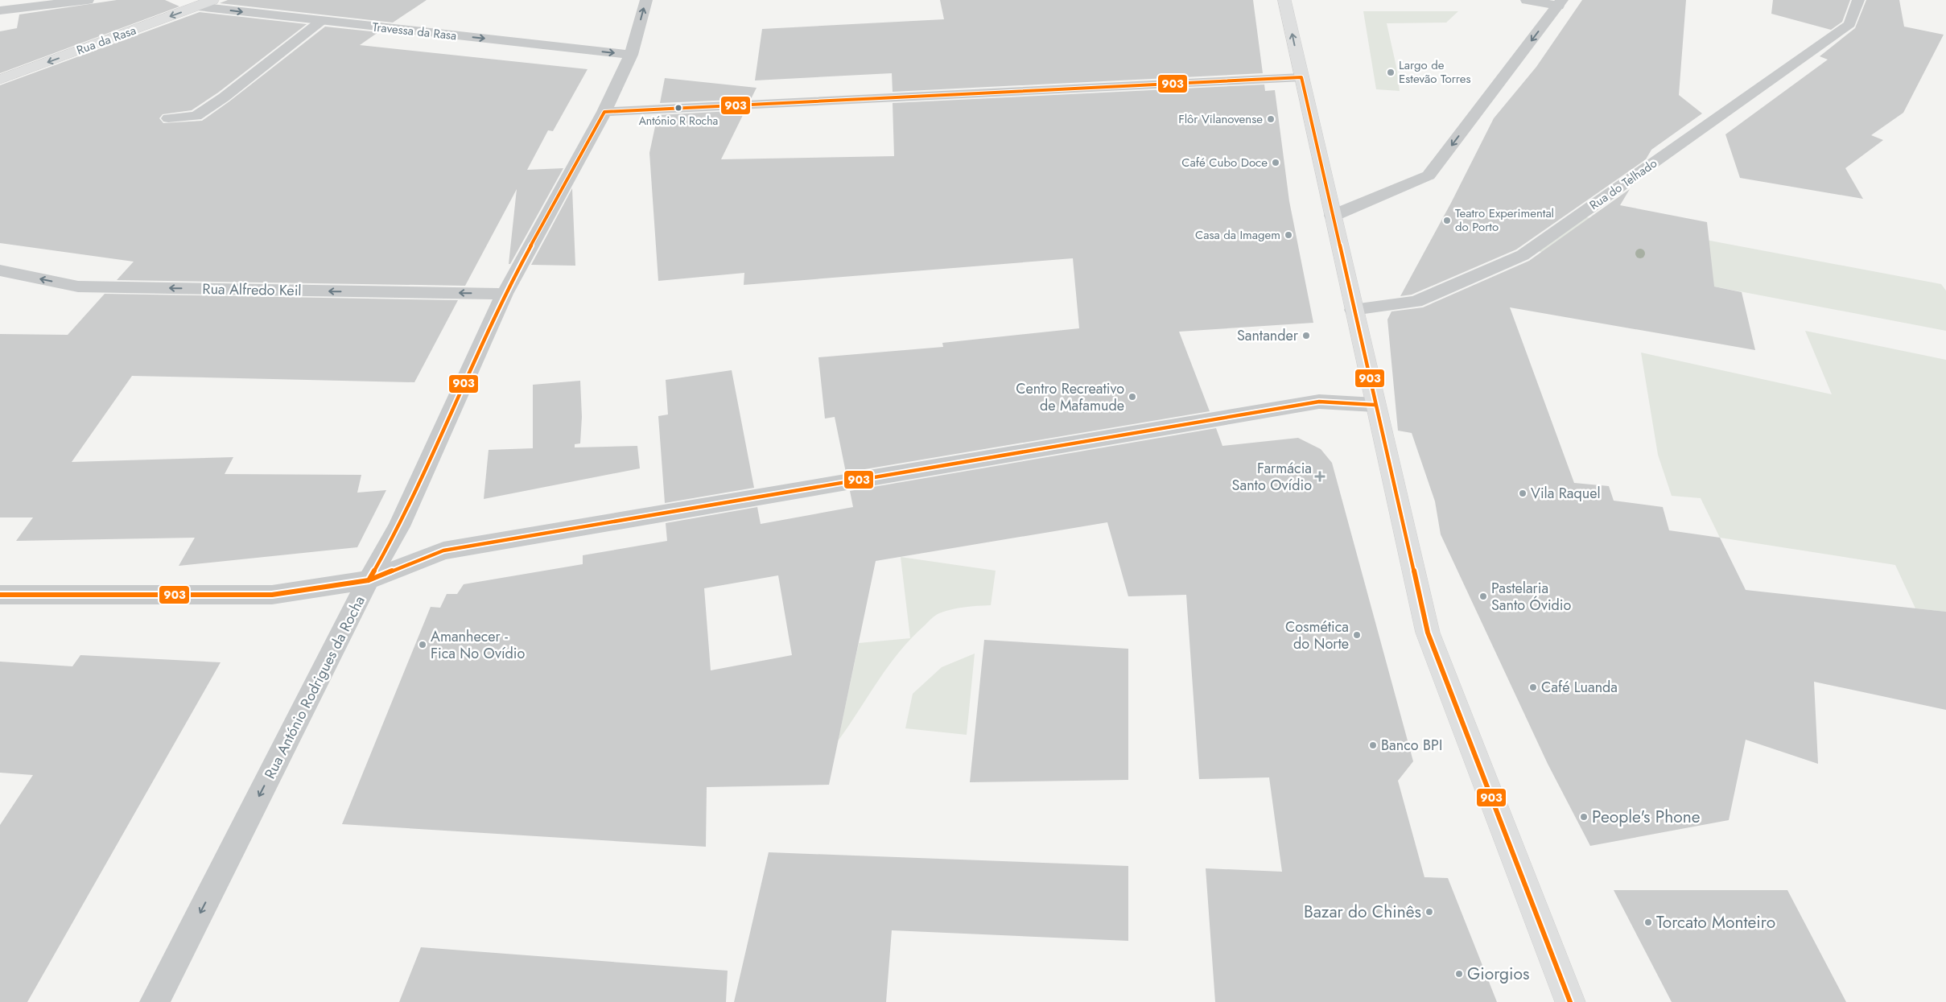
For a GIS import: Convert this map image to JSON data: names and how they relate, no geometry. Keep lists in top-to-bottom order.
{
  "streets": {
    "main road": ["Rua da Rasa"],
    "street": ["Travessa da Rasa", "Rua Alfredo Keil", "Rua António Rodrigues da Rocha"],
    "lane": ["Rua do Telhado"]
  },
  "crossings": [
    ["Travessa da Rasa", "Rua da Rasa"],
    ["Travessa da Rasa", "Rua António Rodrigues da Rocha"],
    ["Rua Alfredo Keil", "Rua António Rodrigues da Rocha"]
  ],
  "one_way": ["Travessa da Rasa", "Rua da Rasa", "Rua Alfredo Keil"],
  "places": {
    "other": [
      "Largo de Estevão Torres",
      "António R Rocha",
      "Flôr Vilanovense",
      "Café Cubo Doce",
      "Teatro Experimental do Porto",
      "Casa da Imagem",
      "Santander",
      "Centro Recreativo de Mafamude",
      "Vila Raquel",
      "Pastelaria Santo Óvidio",
      "Cosmética do Norte",
      "Amanhecer - Fica No Ovídio",
      "Café Luanda",
      "Banco BPI",
      "People's Phone",
      "Bazar do Chinês",
      "Torcato Monteiro",
      "Giorgios"
    ],
    "health": ["Farmácia Santo Ovídio"]
  },
  "lines": ["transit line 903"]
}
